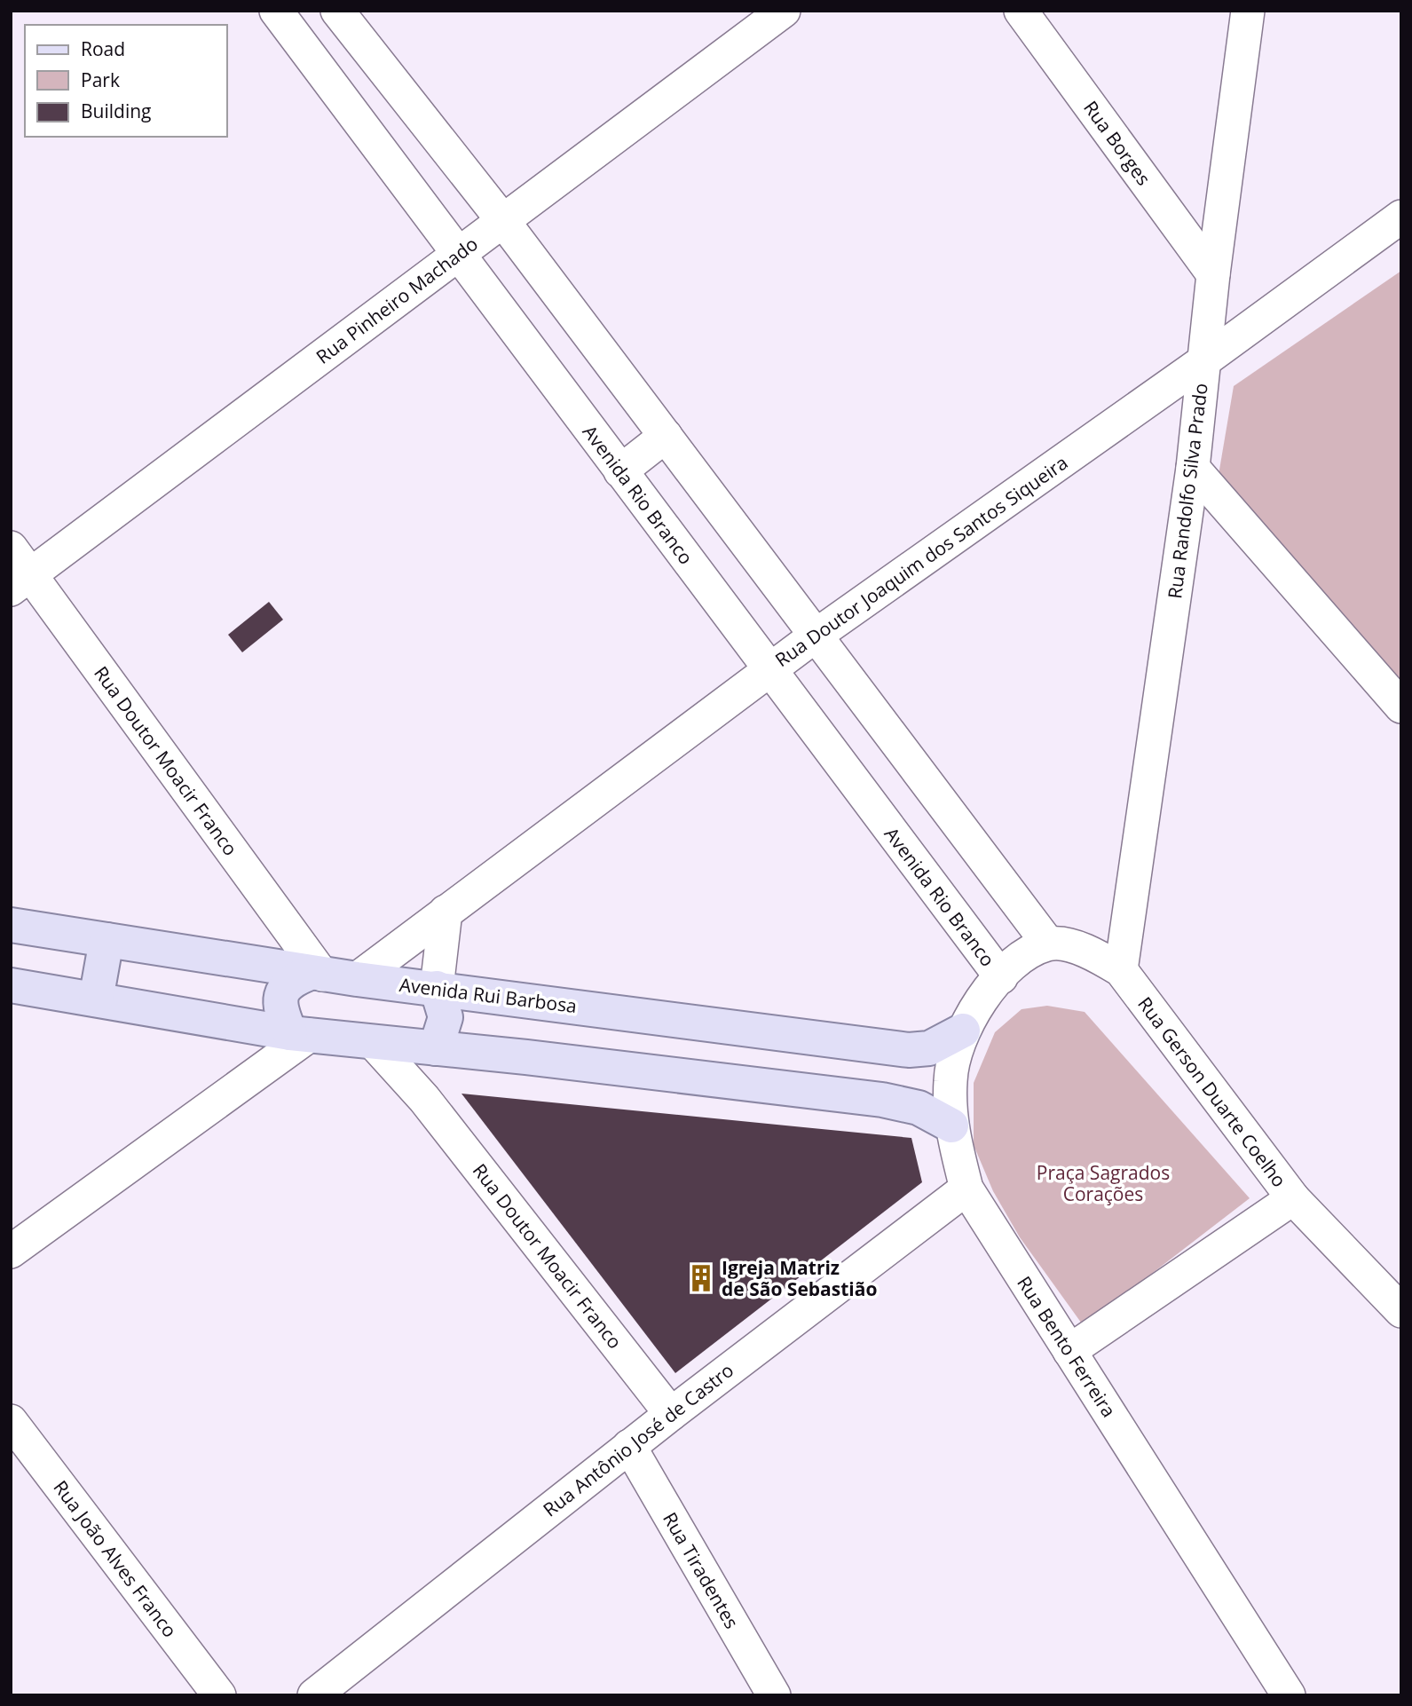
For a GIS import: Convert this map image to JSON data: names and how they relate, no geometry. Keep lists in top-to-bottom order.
{
  "streets": {
    "main road": ["Avenida Rui Barbosa"],
    "street": [
      "Rua Borges",
      "Rua Pinheiro Machado",
      "Rua Randolfo Silva Prado",
      "Avenida Rio Branco",
      "Rua Doutor Joaquim dos Santos Siqueira",
      "Rua Doutor Moacir Franco",
      "Rua Gerson Duarte Coelho",
      "Rua Bento Ferreira",
      "Rua Antônio José de Castro",
      "Rua João Alves Franco",
      "Rua Tiradentes"
    ]
  },
  "crossings": [
    ["Rua Borges", "Rua Randolfo Silva Prado"],
    ["Rua Pinheiro Machado", "Avenida Rio Branco"],
    ["Rua Pinheiro Machado", "Rua Doutor Moacir Franco"],
    ["Rua Randolfo Silva Prado", "Rua Doutor Joaquim dos Santos Siqueira"],
    ["Rua Randolfo Silva Prado", "Rua Gerson Duarte Coelho"],
    ["Avenida Rio Branco", "Rua Doutor Joaquim dos Santos Siqueira"],
    ["Avenida Rio Branco", "Rua Bento Ferreira"],
    ["Rua Doutor Joaquim dos Santos Siqueira", "Avenida Rui Barbosa"],
    ["Rua Doutor Moacir Franco", "Avenida Rui Barbosa"],
    ["Rua Doutor Moacir Franco", "Rua Antônio José de Castro"],
    ["Avenida Rui Barbosa", "Rua Bento Ferreira"],
    ["Rua Bento Ferreira", "Rua Antônio José de Castro"],
    ["Rua Antônio José de Castro", "Rua Tiradentes"]
  ],
  "parks": ["Praça Sagrados Corações"],
  "places": {
    "building": ["Igreja Matriz de São Sebastião"]
  },
  "legend": ["Road", "Park", "Building"]
}
